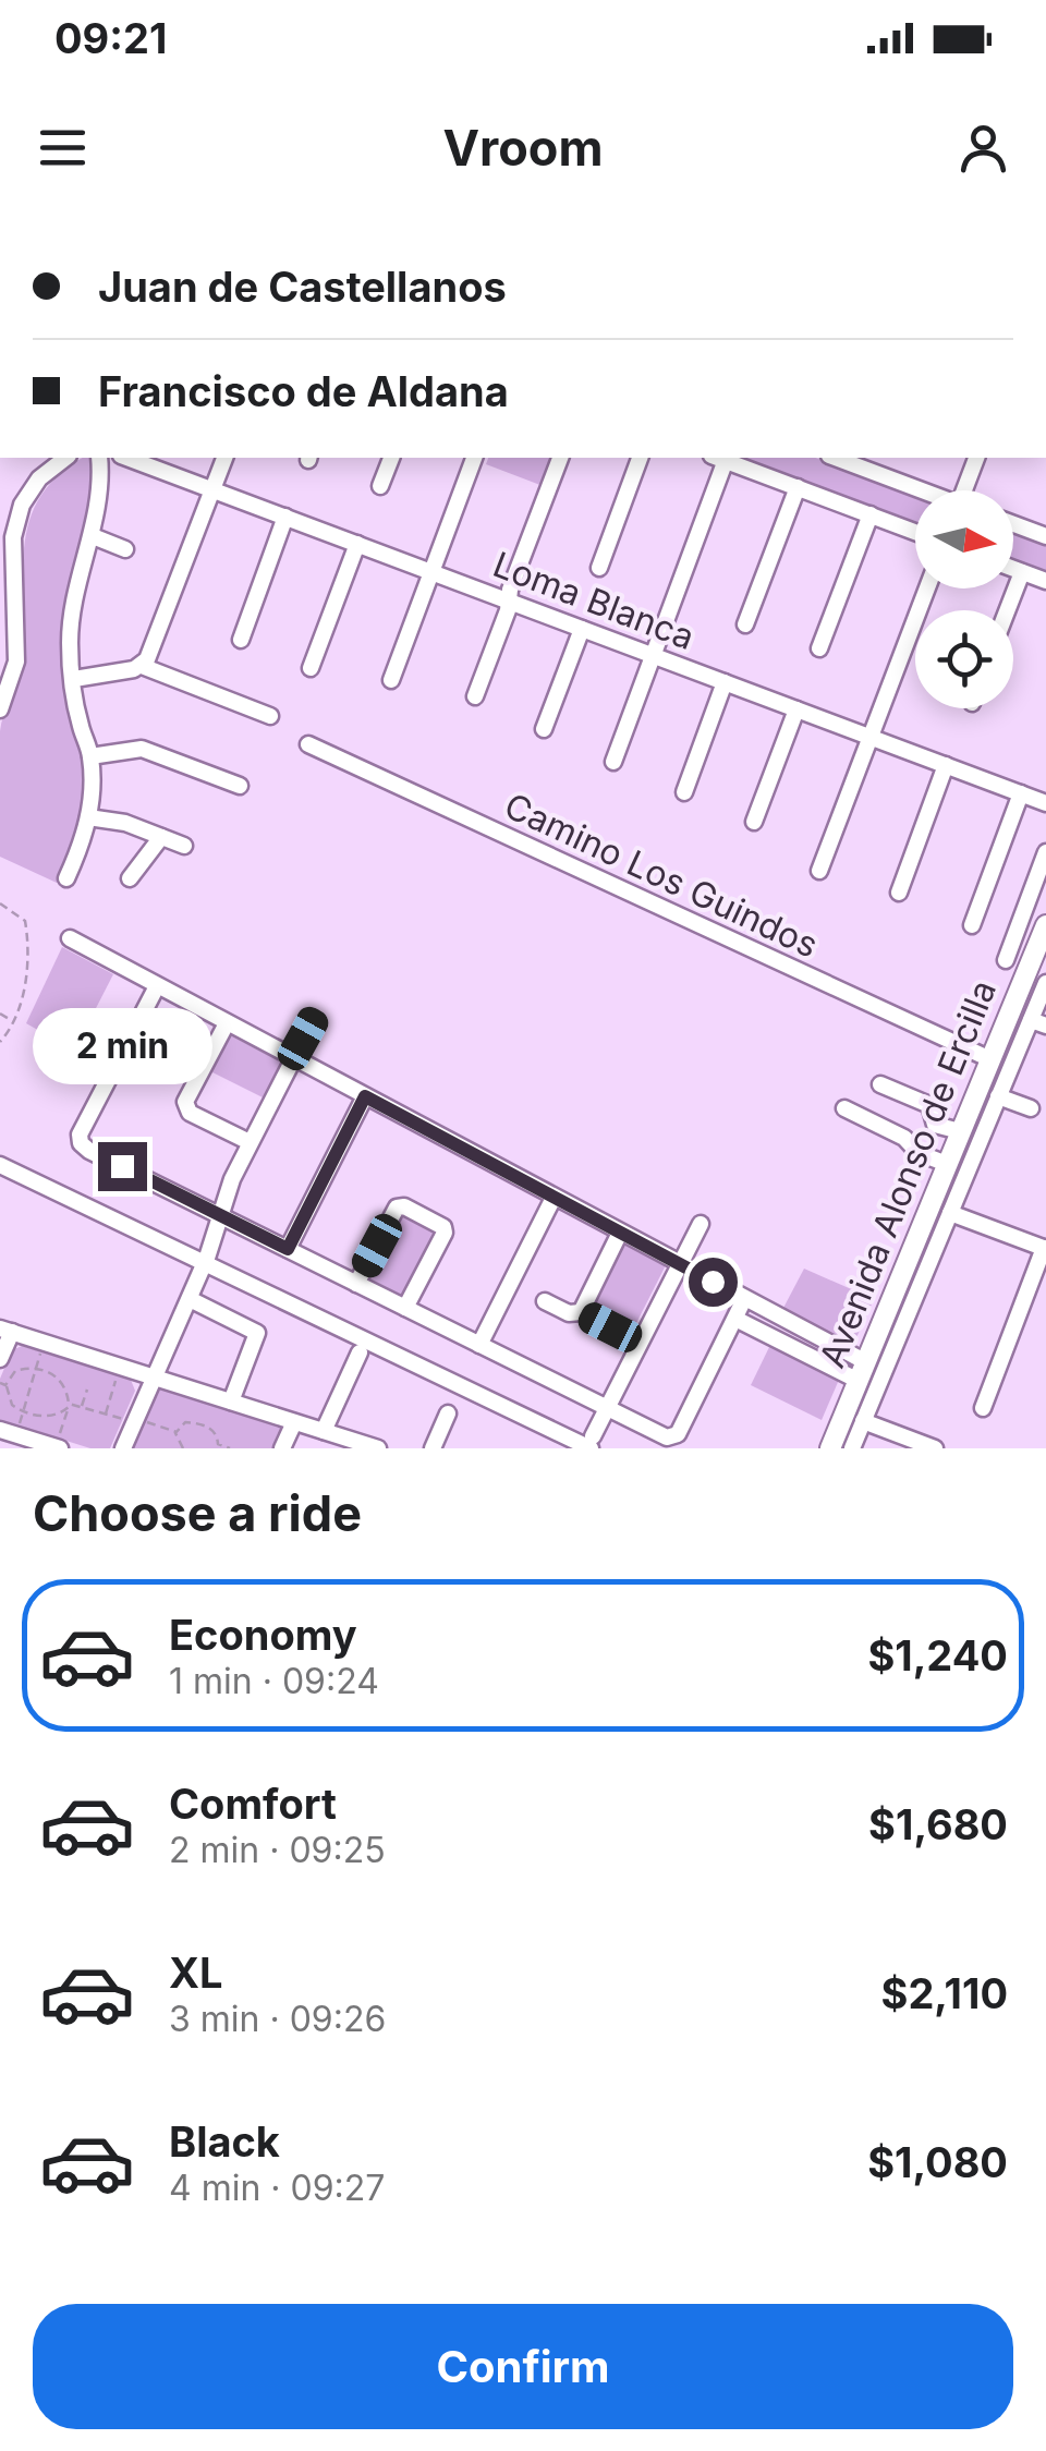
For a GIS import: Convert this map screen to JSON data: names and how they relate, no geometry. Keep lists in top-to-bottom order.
{
  "streets": {
    "main road": ["Avenida Alonso de Ercilla"],
    "street": ["Loma Blanca", "Camino Los Guindos"]
  },
  "crossings": [
    ["Camino Los Guindos", "Avenida Alonso de Ercilla"]
  ],
  "north": "right",
  "page": {
    "status": "09:21",
    "header": "Vroom",
    "banner": ["Juan de Castellanos", "Francisco de Aldana"],
    "bubble": "2 min",
    "heading": "Choose a ride",
    "list": [
      {
        "name": "Economy",
        "note": "1 min · 09:24",
        "value": "$1,240"
      },
      {
        "name": "Comfort",
        "note": "2 min · 09:25",
        "value": "$1,680"
      },
      {
        "name": "XL",
        "note": "3 min · 09:26",
        "value": "$2,110"
      },
      {
        "name": "Black",
        "note": "4 min · 09:27",
        "value": "$1,080"
      }
    ],
    "buttons": "Confirm"
  }
}
